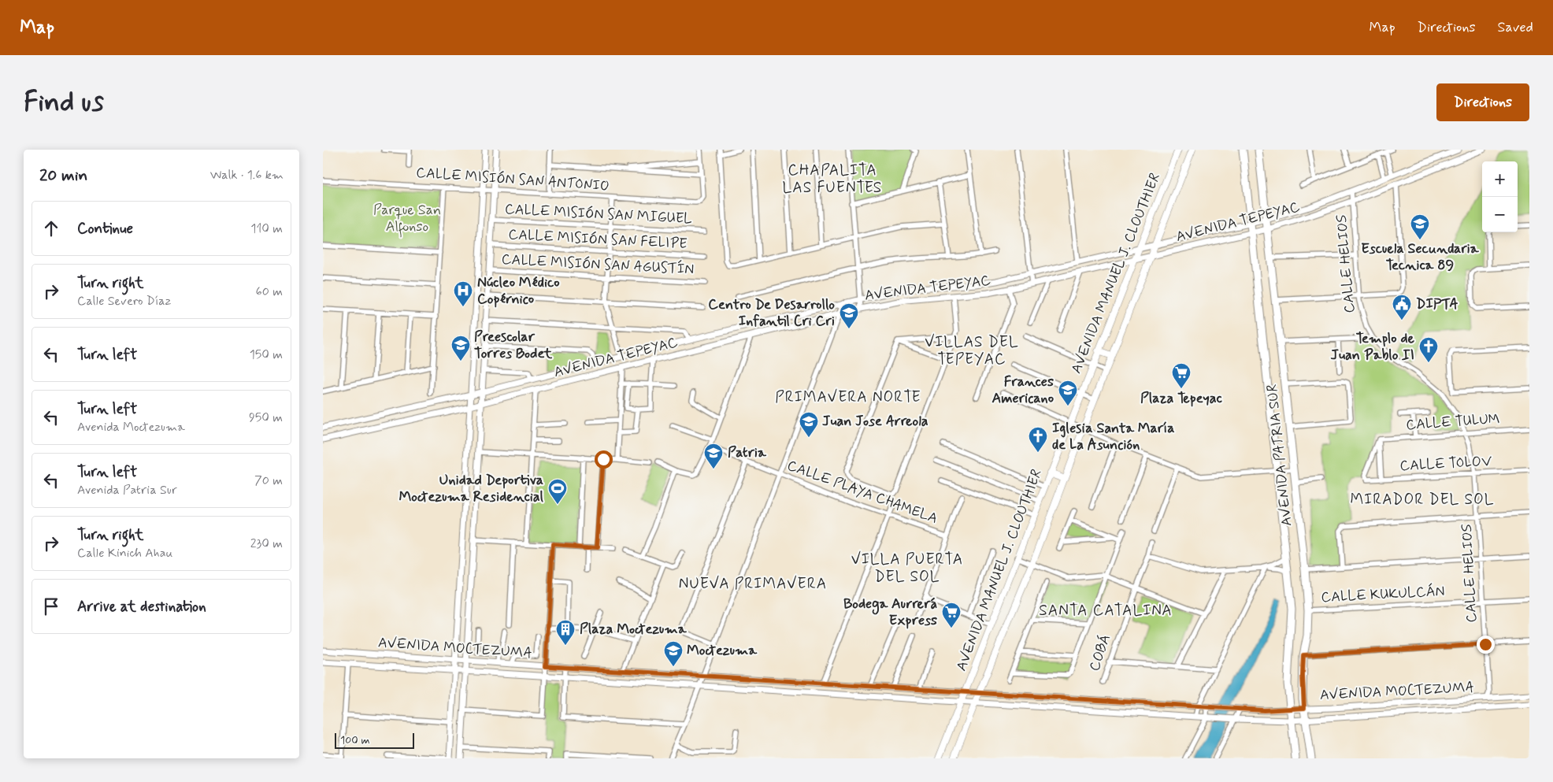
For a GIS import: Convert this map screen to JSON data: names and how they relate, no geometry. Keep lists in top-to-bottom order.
{
  "streets": {
    "main road": ["AVENIDA MANUEL J. CLOUTHIER", "AVENIDA PATRIA SUR"],
    "street": [
      "CALLE MISIÓN SAN ANTONIO",
      "CALLE MISIÓN SAN MIGUEL",
      "AVENIDA TEPEYAC",
      "CALLE MISIÓN SAN FELIPE",
      "CALLE HELIOS",
      "CALLE MISIÓN SAN AGUSTÍN",
      "CALLE TULUM",
      "CALLE TOLOV",
      "CALLE PLAYA CHAMELA",
      "CALLE KUKULCÁN",
      "AVENIDA MOCTEZUMA",
      "COBÁ"
    ]
  },
  "crossings": [
    ["AVENIDA TEPEYAC", "CALLE HELIOS"],
    ["AVENIDA TEPEYAC", "AVENIDA MANUEL J. CLOUTHIER"],
    ["AVENIDA TEPEYAC", "AVENIDA PATRIA SUR"],
    ["CALLE HELIOS", "CALLE TULUM"],
    ["CALLE HELIOS", "CALLE TOLOV"],
    ["CALLE HELIOS", "CALLE KUKULCÁN"],
    ["CALLE HELIOS", "AVENIDA MOCTEZUMA"],
    ["AVENIDA MANUEL J. CLOUTHIER", "AVENIDA MOCTEZUMA"],
    ["CALLE TULUM", "CALLE TOLOV"],
    ["AVENIDA PATRIA SUR", "CALLE KUKULCÁN"],
    ["AVENIDA PATRIA SUR", "AVENIDA MOCTEZUMA"]
  ],
  "districts": [
    "CHAPALITA LAS FUENTES",
    "VILLAS DEL TEPEYAC",
    "PRIMAVERA NORTE",
    "MIRADOR DEL SOL",
    "VILLA PUERTA DEL SOL",
    "NUEVA PRIMAVERA",
    "SANTA CATALINA"
  ],
  "parks": ["Parque San Alfonso"],
  "places": {
    "school or university": [
      "Escuela Secundaria Tecnica 89",
      "Centro De Desarrollo Infantil Cri Cri",
      "Preescolar Torres Bodet",
      "Frances Americano",
      "Juan Jose Arreola",
      "Patria",
      "Moctezuma"
    ],
    "hospital": ["Núcleo Médico Copérnico"],
    "public building": ["DIPTA"],
    "church": ["Templo de Juan Pablo II", "Iglesia Santa María de La Asunción"],
    "supermarket": ["Plaza Tepeyac", "Bodega Aurrerá Express"],
    "sports": ["Unidad Deportiva Moctezuma Residencial"],
    "building": ["Plaza Moctezuma"]
  },
  "scale_bar": "100 m",
  "page": {
    "header": "Map",
    "nav": ["Map", "Directions", "Saved"],
    "buttons": "Directions",
    "title": "Find us",
    "heading": ["20 min", "Walk · 1.6 km"],
    "map_buttons": ["+", "−"],
    "list": [
      ["Continue", "110 m"],
      ["Turn right", "Calle Severo Díaz", "60 m"],
      ["Turn left", "150 m"],
      ["Turn left", "Avenida Moctezuma", "950 m"],
      ["Turn left", "Avenida Patria Sur", "70 m"],
      ["Turn right", "Calle Kinich Ahau", "230 m"],
      "Arrive at destination"
    ],
    "scale": "100 m"
  }
}
